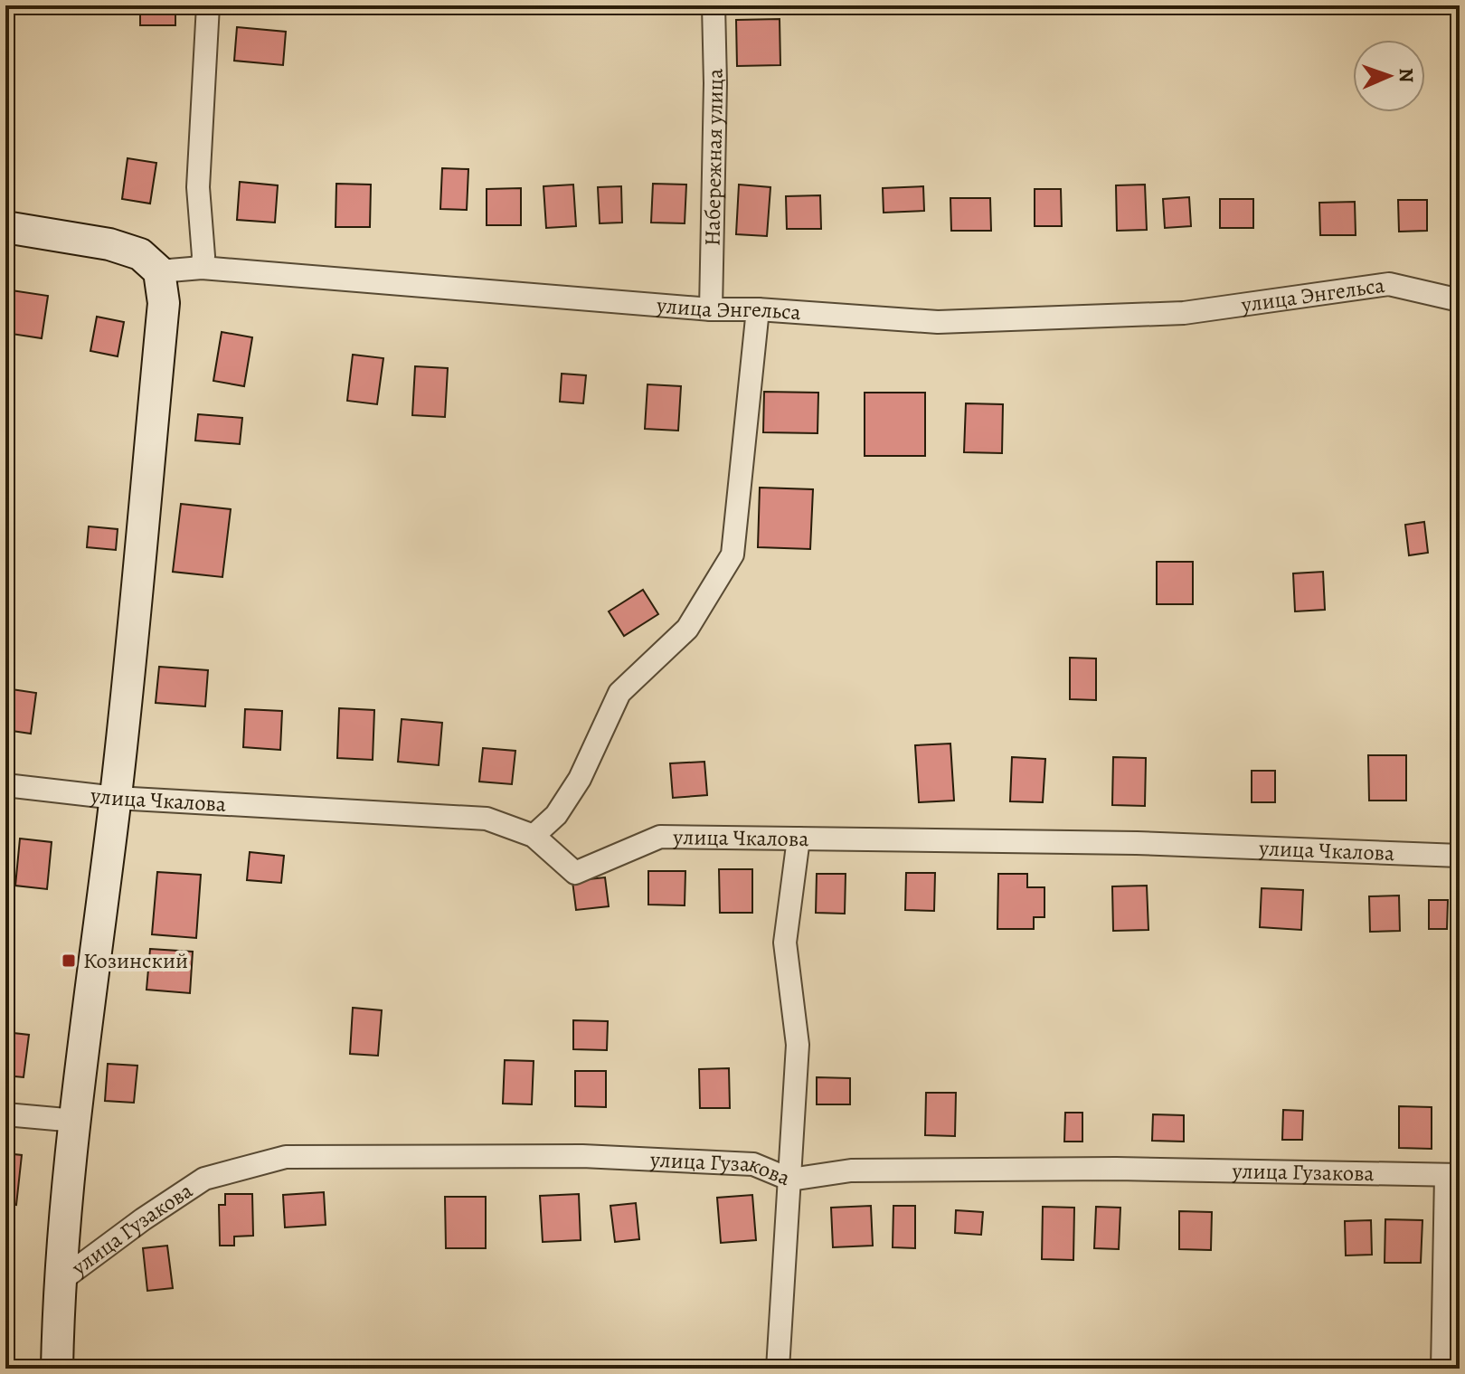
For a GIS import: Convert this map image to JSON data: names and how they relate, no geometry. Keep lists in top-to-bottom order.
{
  "streets": {
    "street": [
      "Набережная улица",
      "улица Энгельса",
      "улица Чкалова",
      "улица Гузакова"
    ]
  },
  "crossings": [
    ["Набережная улица", "улица Энгельса"]
  ],
  "places": {
    "transit": ["Козинский"]
  },
  "north": "right"
}
